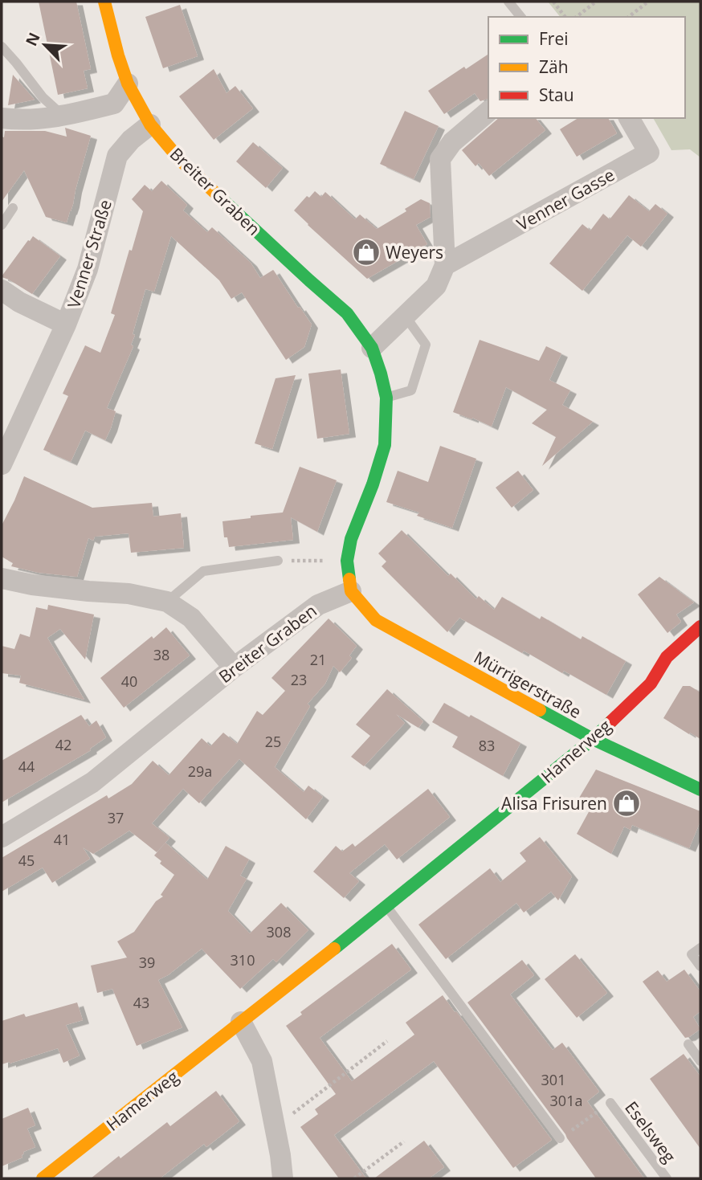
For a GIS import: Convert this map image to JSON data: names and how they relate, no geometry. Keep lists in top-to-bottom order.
{
  "streets": {
    "street": [
      "Breiter Graben",
      "Venner Gasse",
      "Venner Straße",
      "Mürrigerstraße",
      "Hamerweg"
    ],
    "lane": ["Eselsweg"]
  },
  "crossings": [
    ["Breiter Graben", "Venner Straße"],
    ["Breiter Graben", "Mürrigerstraße"],
    ["Mürrigerstraße", "Hamerweg"]
  ],
  "places": {
    "shop": ["Weyers", "Alisa Frisuren"]
  },
  "house_numbers": [
    "38",
    "21",
    "23",
    "40",
    "25",
    "42",
    "83",
    "44",
    "29a",
    "37",
    "41",
    "45",
    "308",
    "310",
    "39",
    "43",
    "301",
    "301a"
  ],
  "legend": ["Frei", "Zäh", "Stau"],
  "north": "top left"
}
